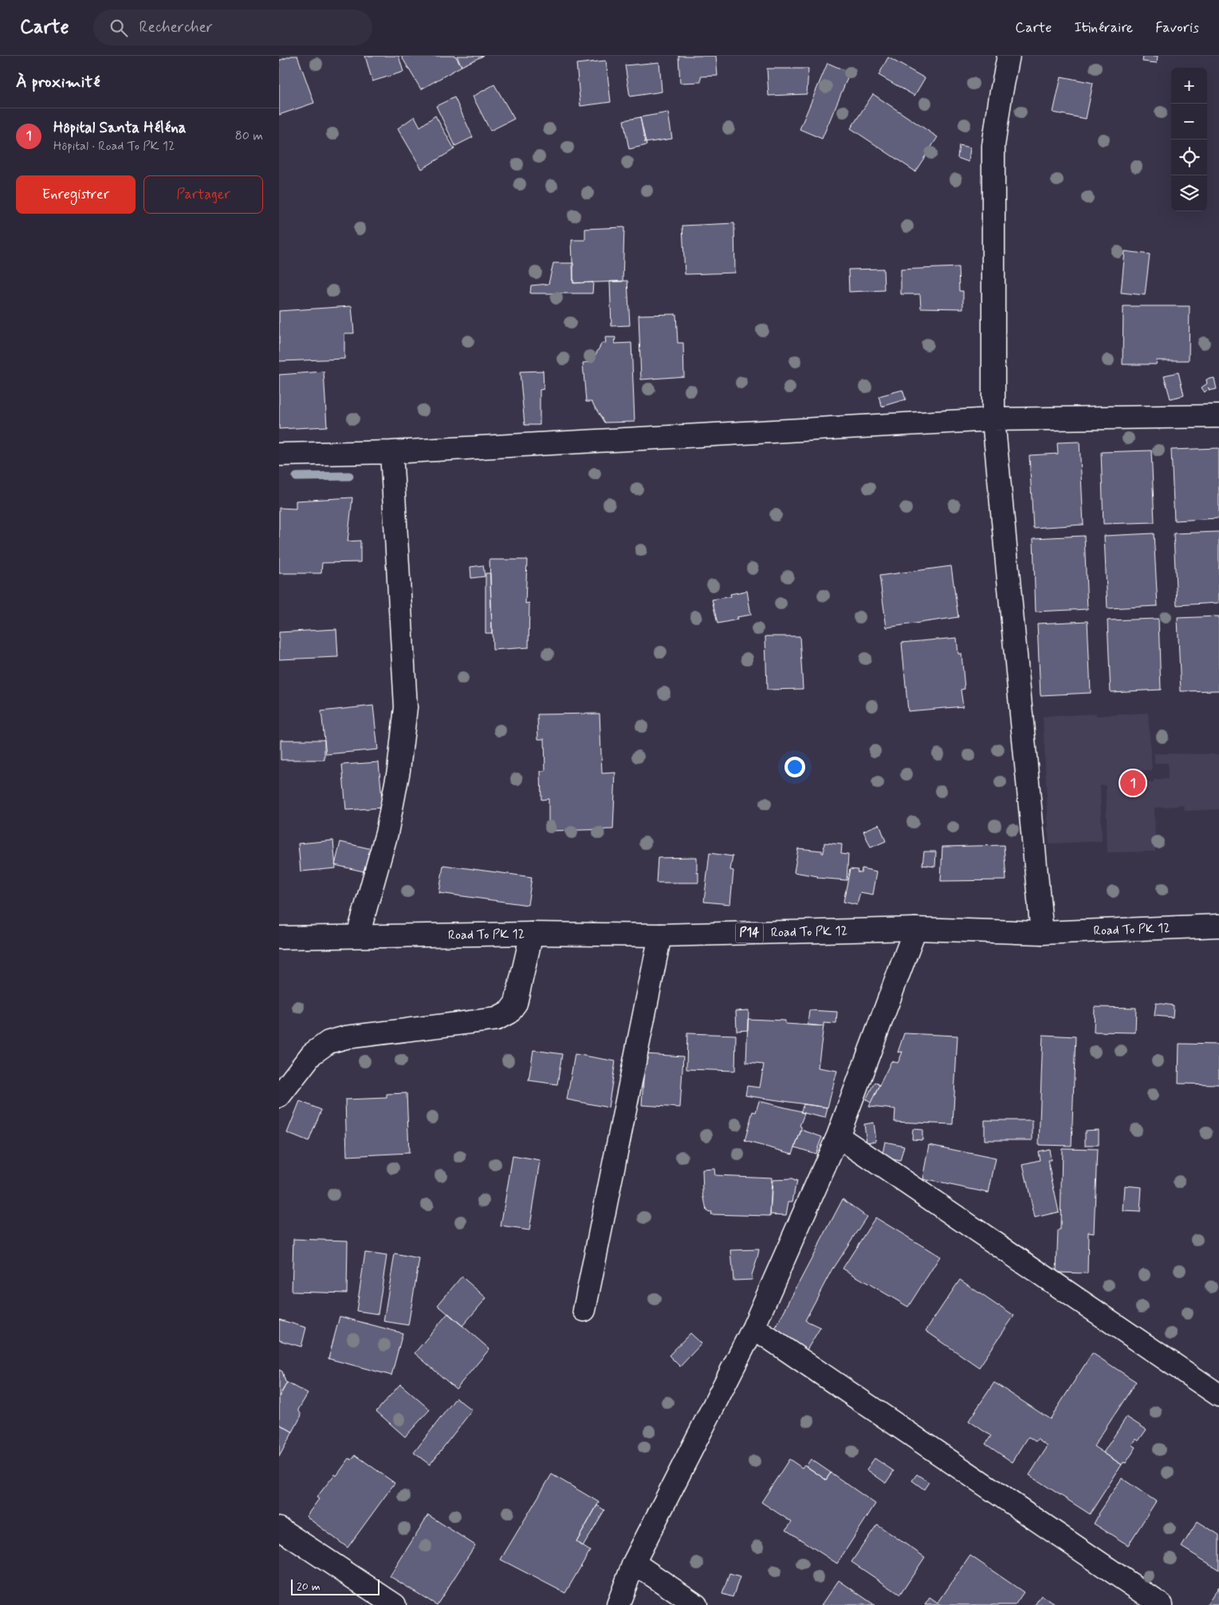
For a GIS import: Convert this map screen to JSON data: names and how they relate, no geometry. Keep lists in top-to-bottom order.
{
  "streets": {
    "street": ["Road To PK 12", "P14"]
  },
  "scale_bar": "20 m",
  "page": {
    "header": "Carte",
    "search": "Rechercher",
    "nav": ["Carte", "Itinéraire", "Favoris"],
    "heading": "À proximité",
    "map_buttons": ["+", "−"],
    "list": [
      {
        "mark": "1",
        "name": "Hôpital Santa Héléna",
        "note": "Hôpital · Road To PK 12",
        "value": "80 m"
      }
    ],
    "buttons": ["Enregistrer", "Partager"],
    "pins": "1",
    "scale": "20 m"
  }
}
